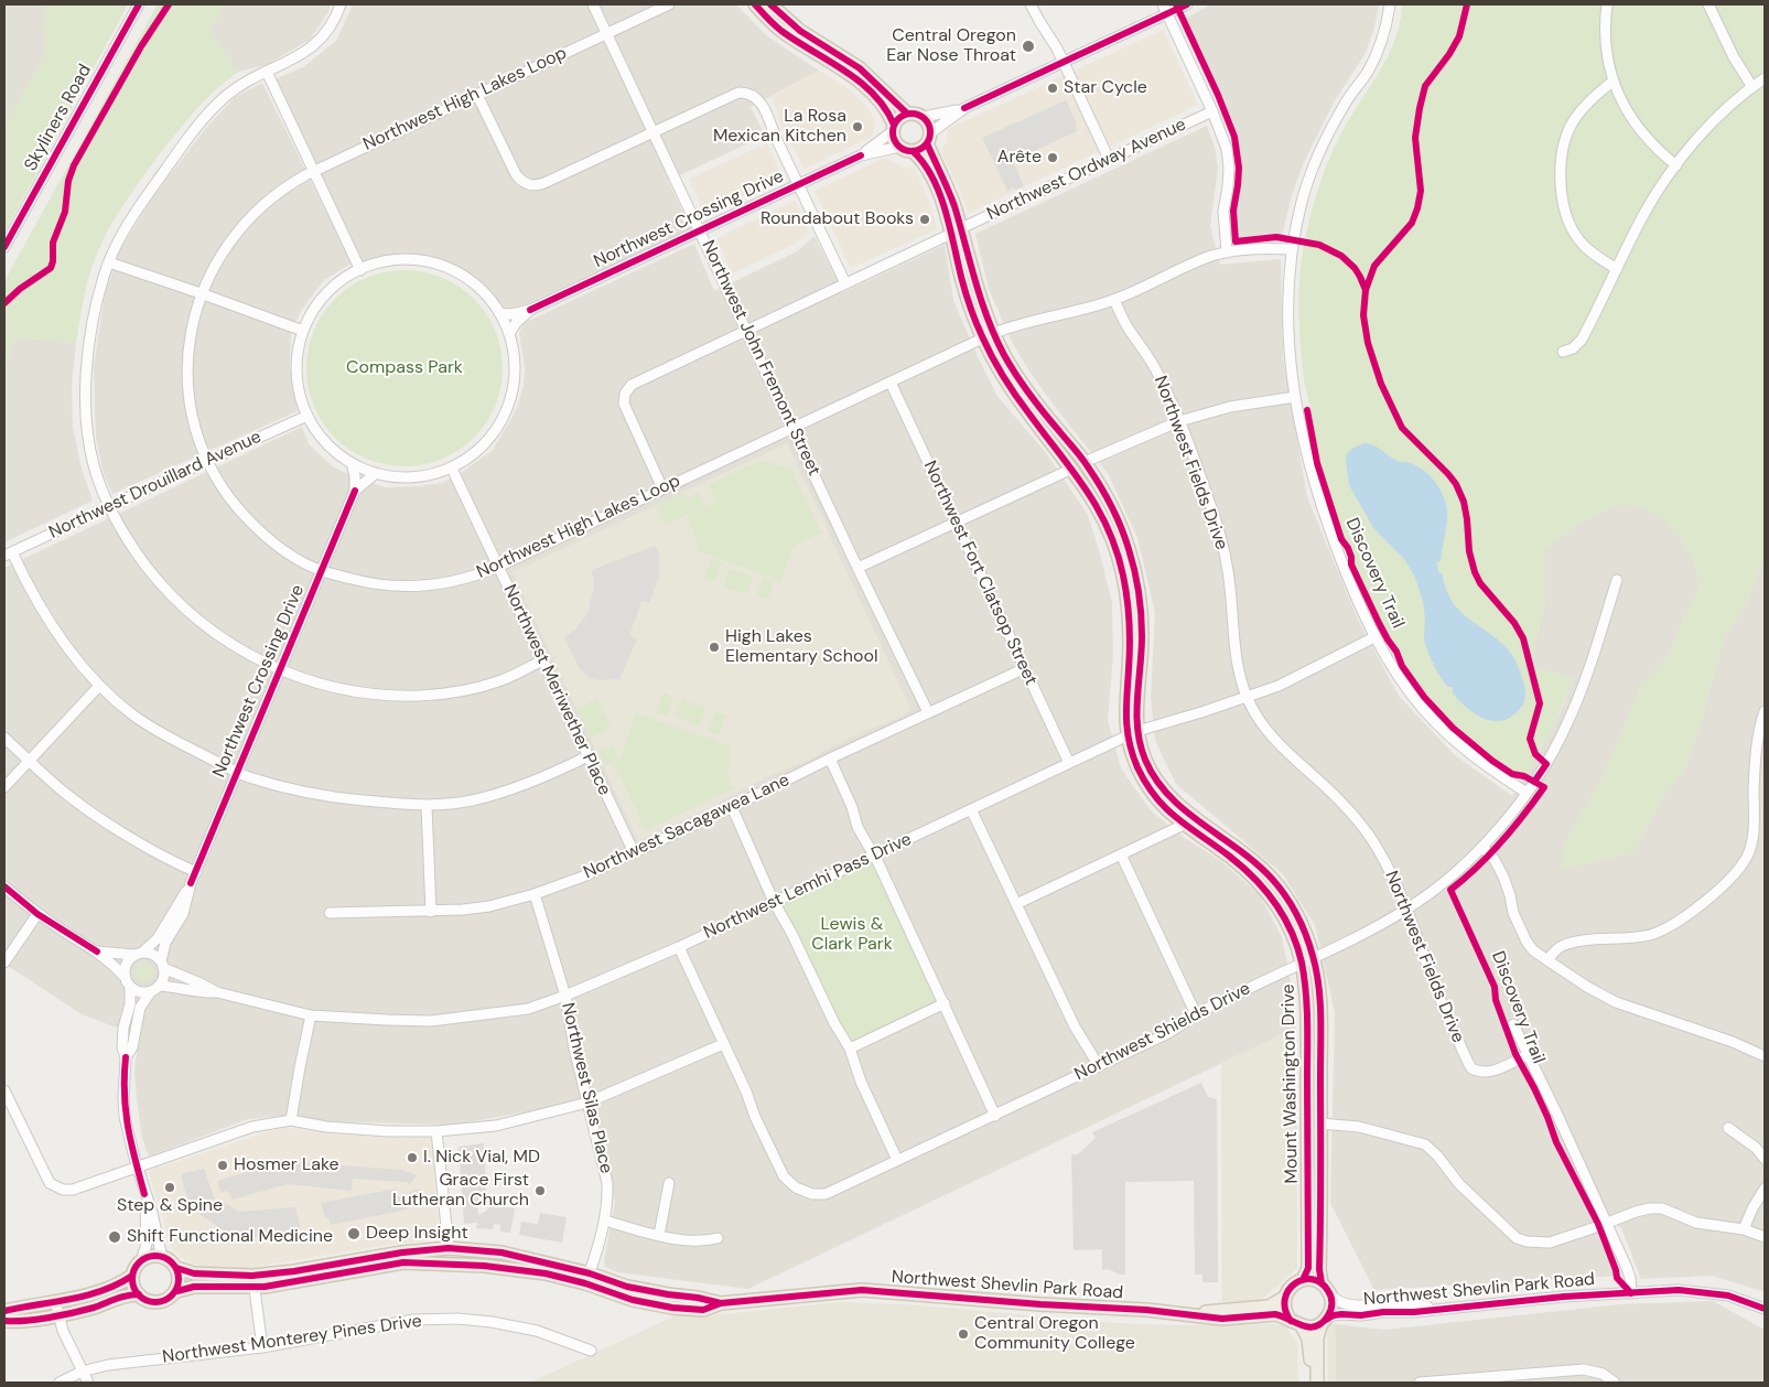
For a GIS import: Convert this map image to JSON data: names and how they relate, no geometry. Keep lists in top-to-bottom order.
{
  "streets": {
    "main road": ["Mount Washington Drive", "Northwest Shevlin Park Road"],
    "street": [
      "Northwest High Lakes Loop",
      "Skyliners Road",
      "Northwest Ordway Avenue",
      "Northwest Crossing Drive",
      "Northwest John Fremont Street",
      "Northwest Fields Drive",
      "Northwest Drouillard Avenue",
      "Northwest Fort Clatsop Street",
      "Northwest Meriwether Place",
      "Northwest Sacagawea Lane",
      "Northwest Lemhi Pass Drive",
      "Northwest Shields Drive",
      "Northwest Silas Place",
      "Northwest Monterey Pines Drive"
    ],
    "cycle path": ["Discovery Trail"]
  },
  "crossings": [
    ["Northwest High Lakes Loop", "Northwest Ordway Avenue"],
    ["Northwest High Lakes Loop", "Northwest Crossing Drive"],
    ["Northwest High Lakes Loop", "Northwest John Fremont Street"],
    ["Northwest High Lakes Loop", "Northwest Fields Drive"],
    ["Northwest High Lakes Loop", "Northwest Drouillard Avenue"],
    ["Northwest High Lakes Loop", "Northwest Fort Clatsop Street"],
    ["Northwest High Lakes Loop", "Northwest Meriwether Place"],
    ["Northwest High Lakes Loop", "Mount Washington Drive"],
    ["Northwest Ordway Avenue", "Northwest John Fremont Street"],
    ["Northwest Ordway Avenue", "Mount Washington Drive"],
    ["Northwest Crossing Drive", "Northwest John Fremont Street"],
    ["Northwest Crossing Drive", "Northwest Lemhi Pass Drive"],
    ["Northwest Crossing Drive", "Mount Washington Drive"],
    ["Northwest John Fremont Street", "Northwest Sacagawea Lane"],
    ["Northwest Fields Drive", "Northwest Lemhi Pass Drive"],
    ["Northwest Fields Drive", "Northwest Shields Drive"],
    ["Northwest Fort Clatsop Street", "Northwest Sacagawea Lane"],
    ["Northwest Fort Clatsop Street", "Northwest Lemhi Pass Drive"],
    ["Northwest Meriwether Place", "Northwest Sacagawea Lane"],
    ["Northwest Sacagawea Lane", "Northwest Silas Place"],
    ["Northwest Lemhi Pass Drive", "Northwest Shields Drive"],
    ["Northwest Lemhi Pass Drive", "Mount Washington Drive"],
    ["Northwest Lemhi Pass Drive", "Northwest Silas Place"],
    ["Northwest Shields Drive", "Mount Washington Drive"],
    ["Mount Washington Drive", "Northwest Shevlin Park Road"],
    ["Northwest Silas Place", "Northwest Shevlin Park Road"]
  ],
  "parks": ["Compass Park", "Lewis & Clark Park"],
  "places": [
    "Central Oregon Ear Nose Throat",
    "Star Cycle",
    "La Rosa Mexican Kitchen",
    "Arête",
    "Roundabout Books",
    "High Lakes Elementary School",
    "I. Nick Vial, MD",
    "Hosmer Lake",
    "Step & Spine",
    "Grace First Lutheran Church",
    "Deep Insight",
    "Shift Functional Medicine",
    "Central Oregon Community College"
  ]
}
